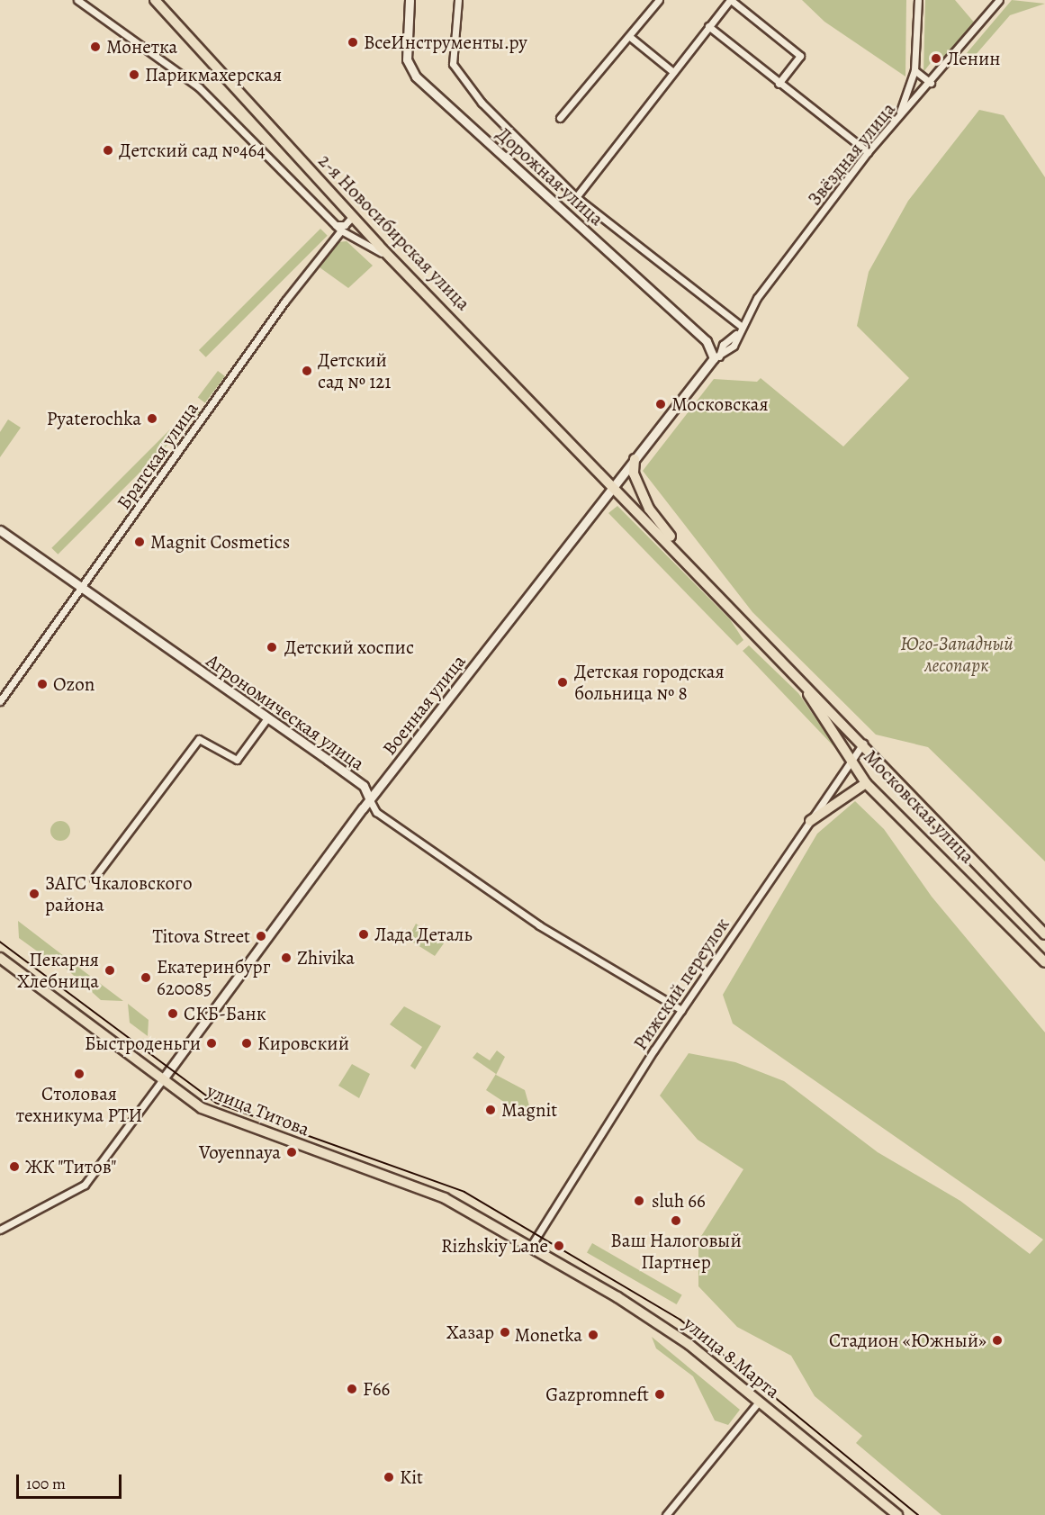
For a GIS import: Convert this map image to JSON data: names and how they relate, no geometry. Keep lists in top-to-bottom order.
{
  "streets": {
    "main road": [
      "2-я Новосибирская улица",
      "Московская улица",
      "улица Титова",
      "улица 8 Марта"
    ],
    "street": [
      "Звёздная улица",
      "Дорожная улица",
      "Братская улица",
      "Военная улица",
      "Агрономическая улица",
      "Рижский переулок"
    ]
  },
  "crossings": [
    ["Звёздная улица", "Военная улица"],
    ["Дорожная улица", "Военная улица"],
    ["2-я Новосибирская улица", "Военная улица"],
    ["2-я Новосибирская улица", "Московская улица"],
    ["Братская улица", "Агрономическая улица"],
    ["Военная улица", "Агрономическая улица"],
    ["Военная улица", "Московская улица"],
    ["Военная улица", "улица Титова"],
    ["Агрономическая улица", "Рижский переулок"],
    ["Московская улица", "Рижский переулок"],
    ["Рижский переулок", "улица Титова"],
    ["Рижский переулок", "улица 8 Марта"],
    ["улица Титова", "улица 8 Марта"]
  ],
  "parks": ["Юго-Западный лесопарк"],
  "places": [
    "ВсеИнструменты.ру",
    "Монетка",
    "Ленин",
    "Парикмахерская",
    "Детский сад №464",
    "Детский сад № 121",
    "Московская",
    "Pyaterochka",
    "Magnit Cosmetics",
    "Детский хоспис",
    "Детская городская больница № 8",
    "Ozon",
    "ЗАГС Чкаловского района",
    "Лада Деталь",
    "Titova Street",
    "Zhivika",
    "Пекарня Хлебница",
    "Екатеринбург 620085",
    "СКБ-Банк",
    "Быстроденьги",
    "Кировский",
    "Столовая техникума РТИ",
    "Magnit",
    "Voyennaya",
    "ЖК \"Титов\"",
    "sluh 66",
    "Ваш Налоговый Партнер",
    "Rizhskiy Lane",
    "Хазар",
    "Monetka",
    "Стадион «Южный»",
    "F66",
    "Gazpromneft",
    "Kit"
  ],
  "scale_bar": "100 m"
}
